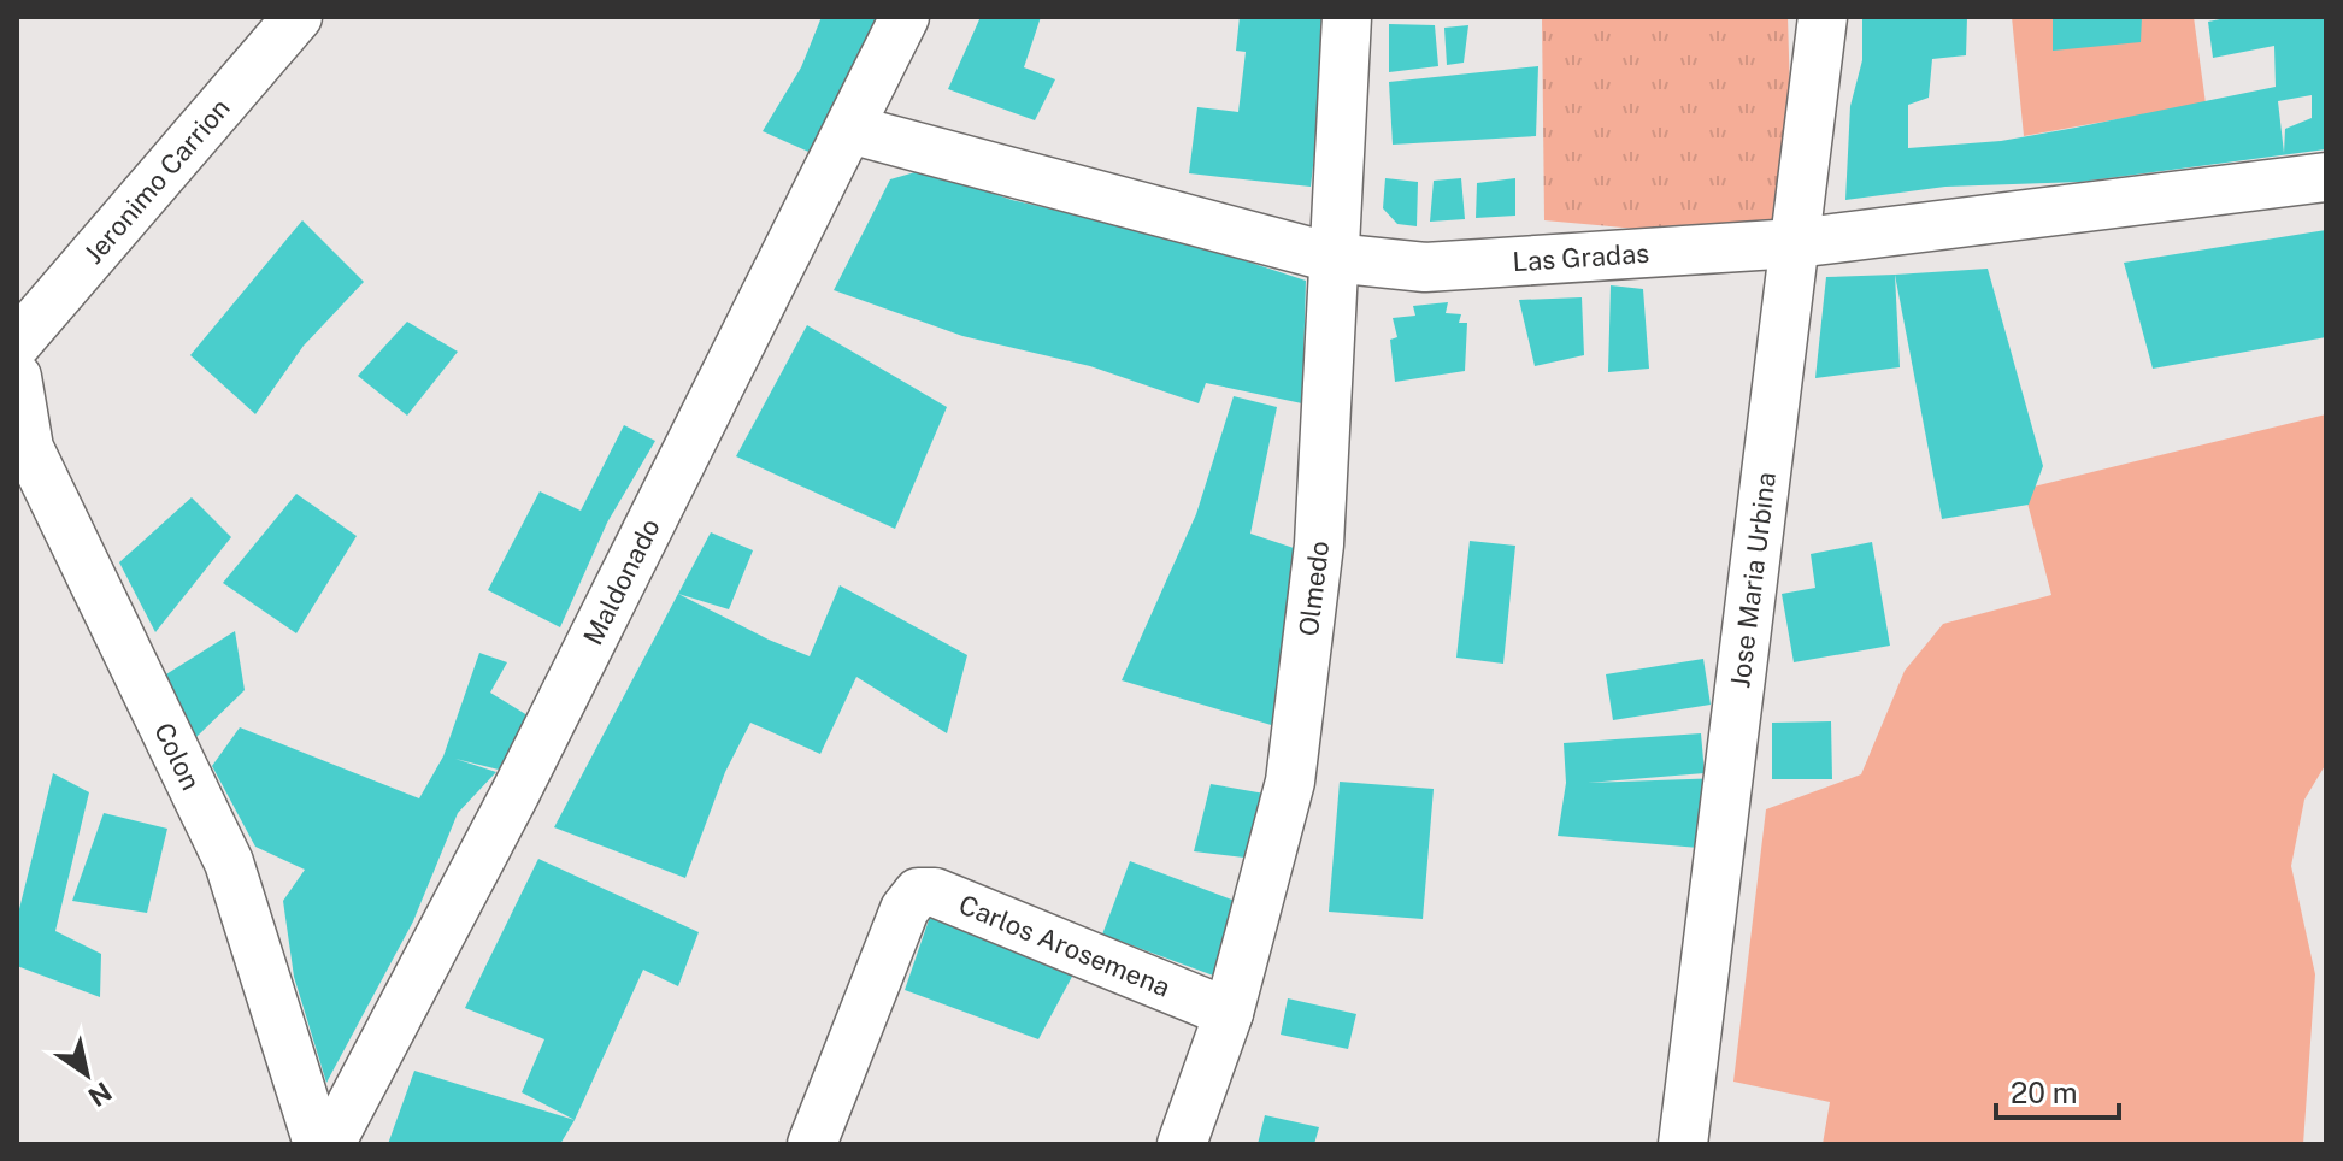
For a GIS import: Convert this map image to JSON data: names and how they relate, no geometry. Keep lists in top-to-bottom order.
{
  "streets": {
    "street": [
      "Jeronimo Carrion",
      "Las Gradas",
      "Jose Maria Urbina",
      "Maldonado",
      "Olmedo",
      "Colon",
      "Carlos Arosemena"
    ]
  },
  "crossings": [
    ["Las Gradas", "Jose Maria Urbina"],
    ["Las Gradas", "Maldonado"],
    ["Las Gradas", "Olmedo"],
    ["Olmedo", "Carlos Arosemena"]
  ],
  "scale_bar": "20 m",
  "north": "bottom right"
}
